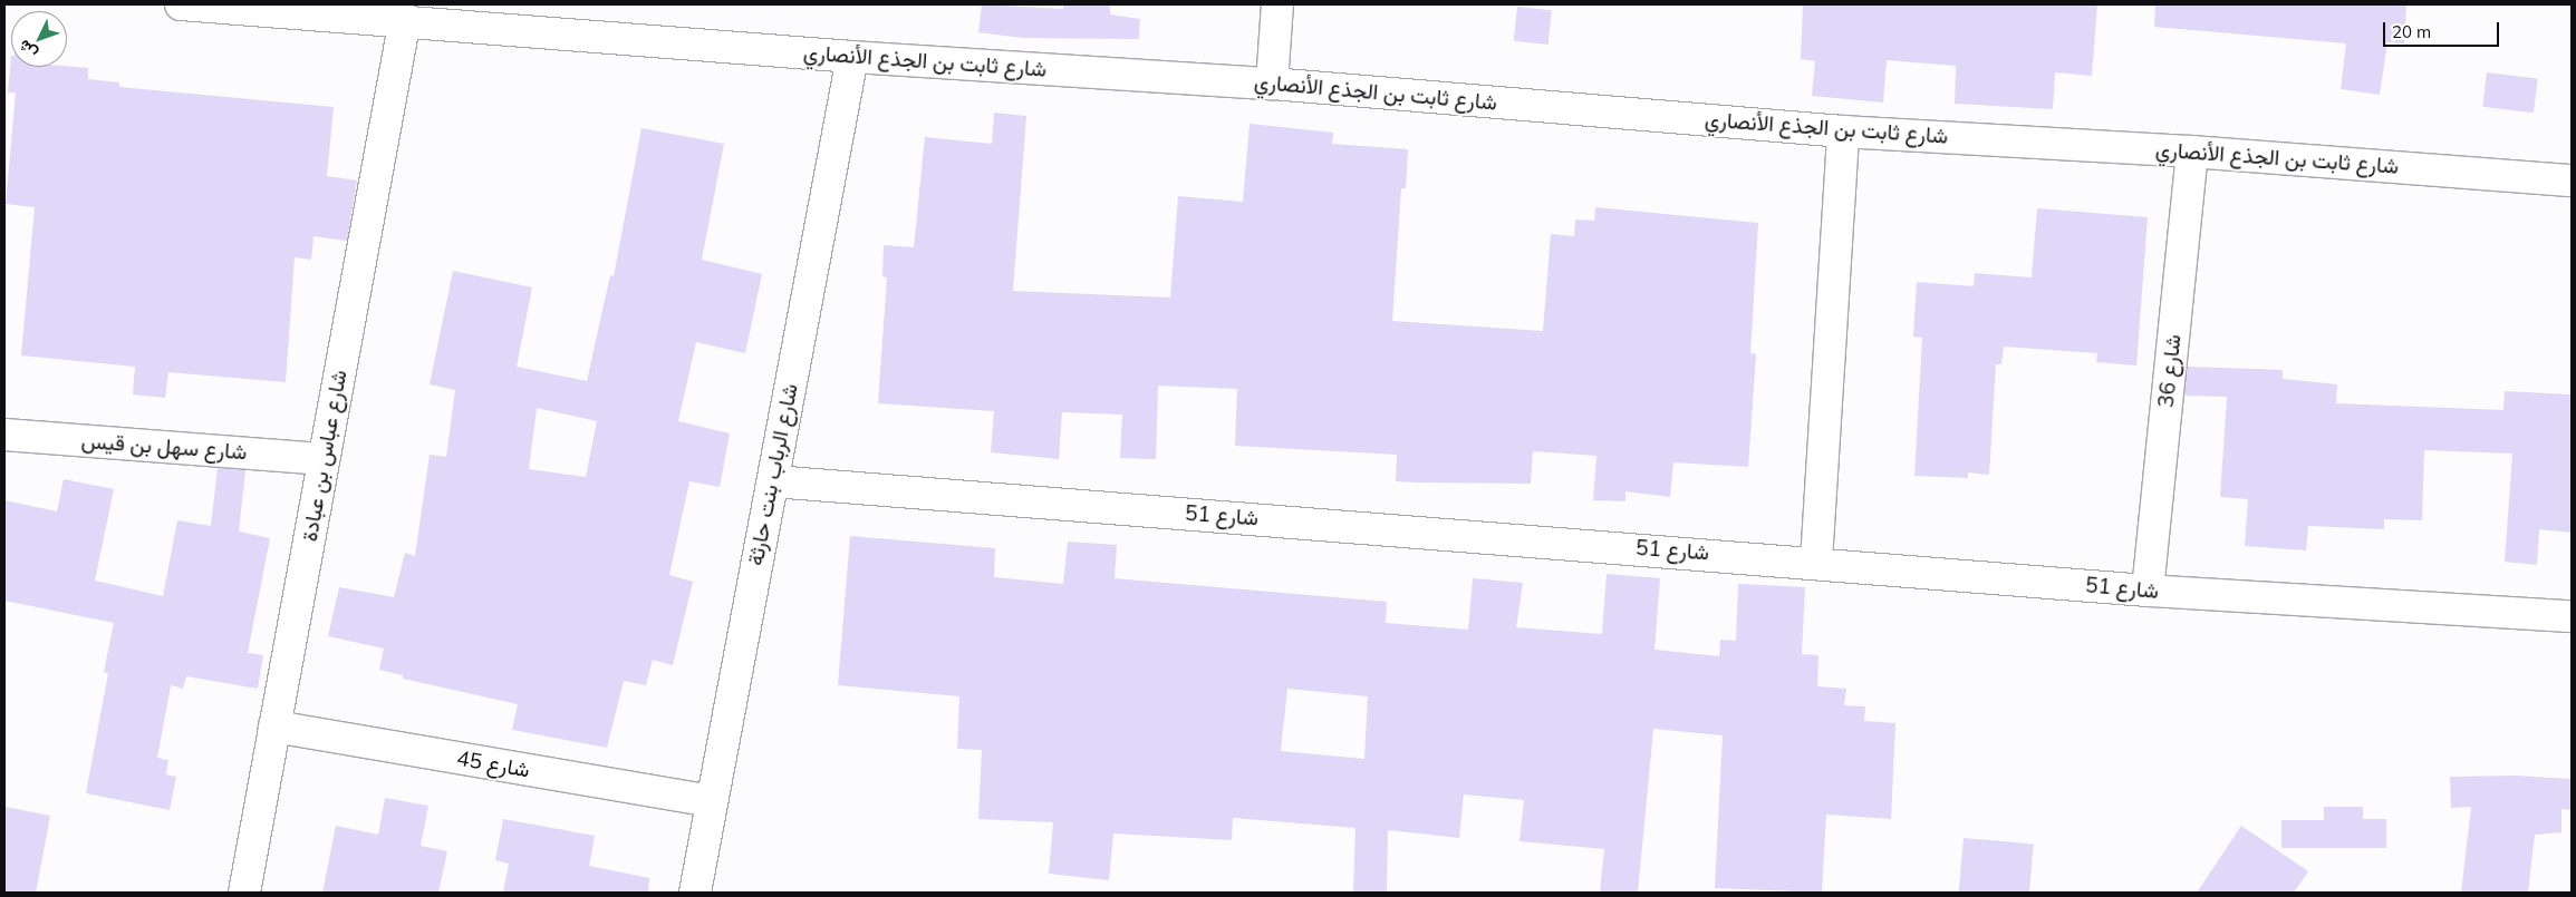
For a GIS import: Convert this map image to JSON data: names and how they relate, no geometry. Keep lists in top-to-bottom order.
{
  "streets": {
    "street": [
      "شارع ثابت بن الجذع الأنصاري",
      "شارع 36",
      "شارع سهل بن قيس",
      "شارع عباس بن عبادة",
      "شارع الرباب بنت حارثة",
      "شارع 51",
      "شارع 45"
    ]
  },
  "crossings": [
    ["شارع ثابت بن الجذع الأنصاري", "شارع 36"],
    ["شارع ثابت بن الجذع الأنصاري", "شارع عباس بن عبادة"],
    ["شارع ثابت بن الجذع الأنصاري", "شارع الرباب بنت حارثة"],
    ["شارع 36", "شارع 51"],
    ["شارع سهل بن قيس", "شارع عباس بن عبادة"],
    ["شارع عباس بن عبادة", "شارع 45"],
    ["شارع الرباب بنت حارثة", "شارع 51"],
    ["شارع الرباب بنت حارثة", "شارع 45"]
  ],
  "scale_bar": "20 m",
  "north": "bottom left"
}
